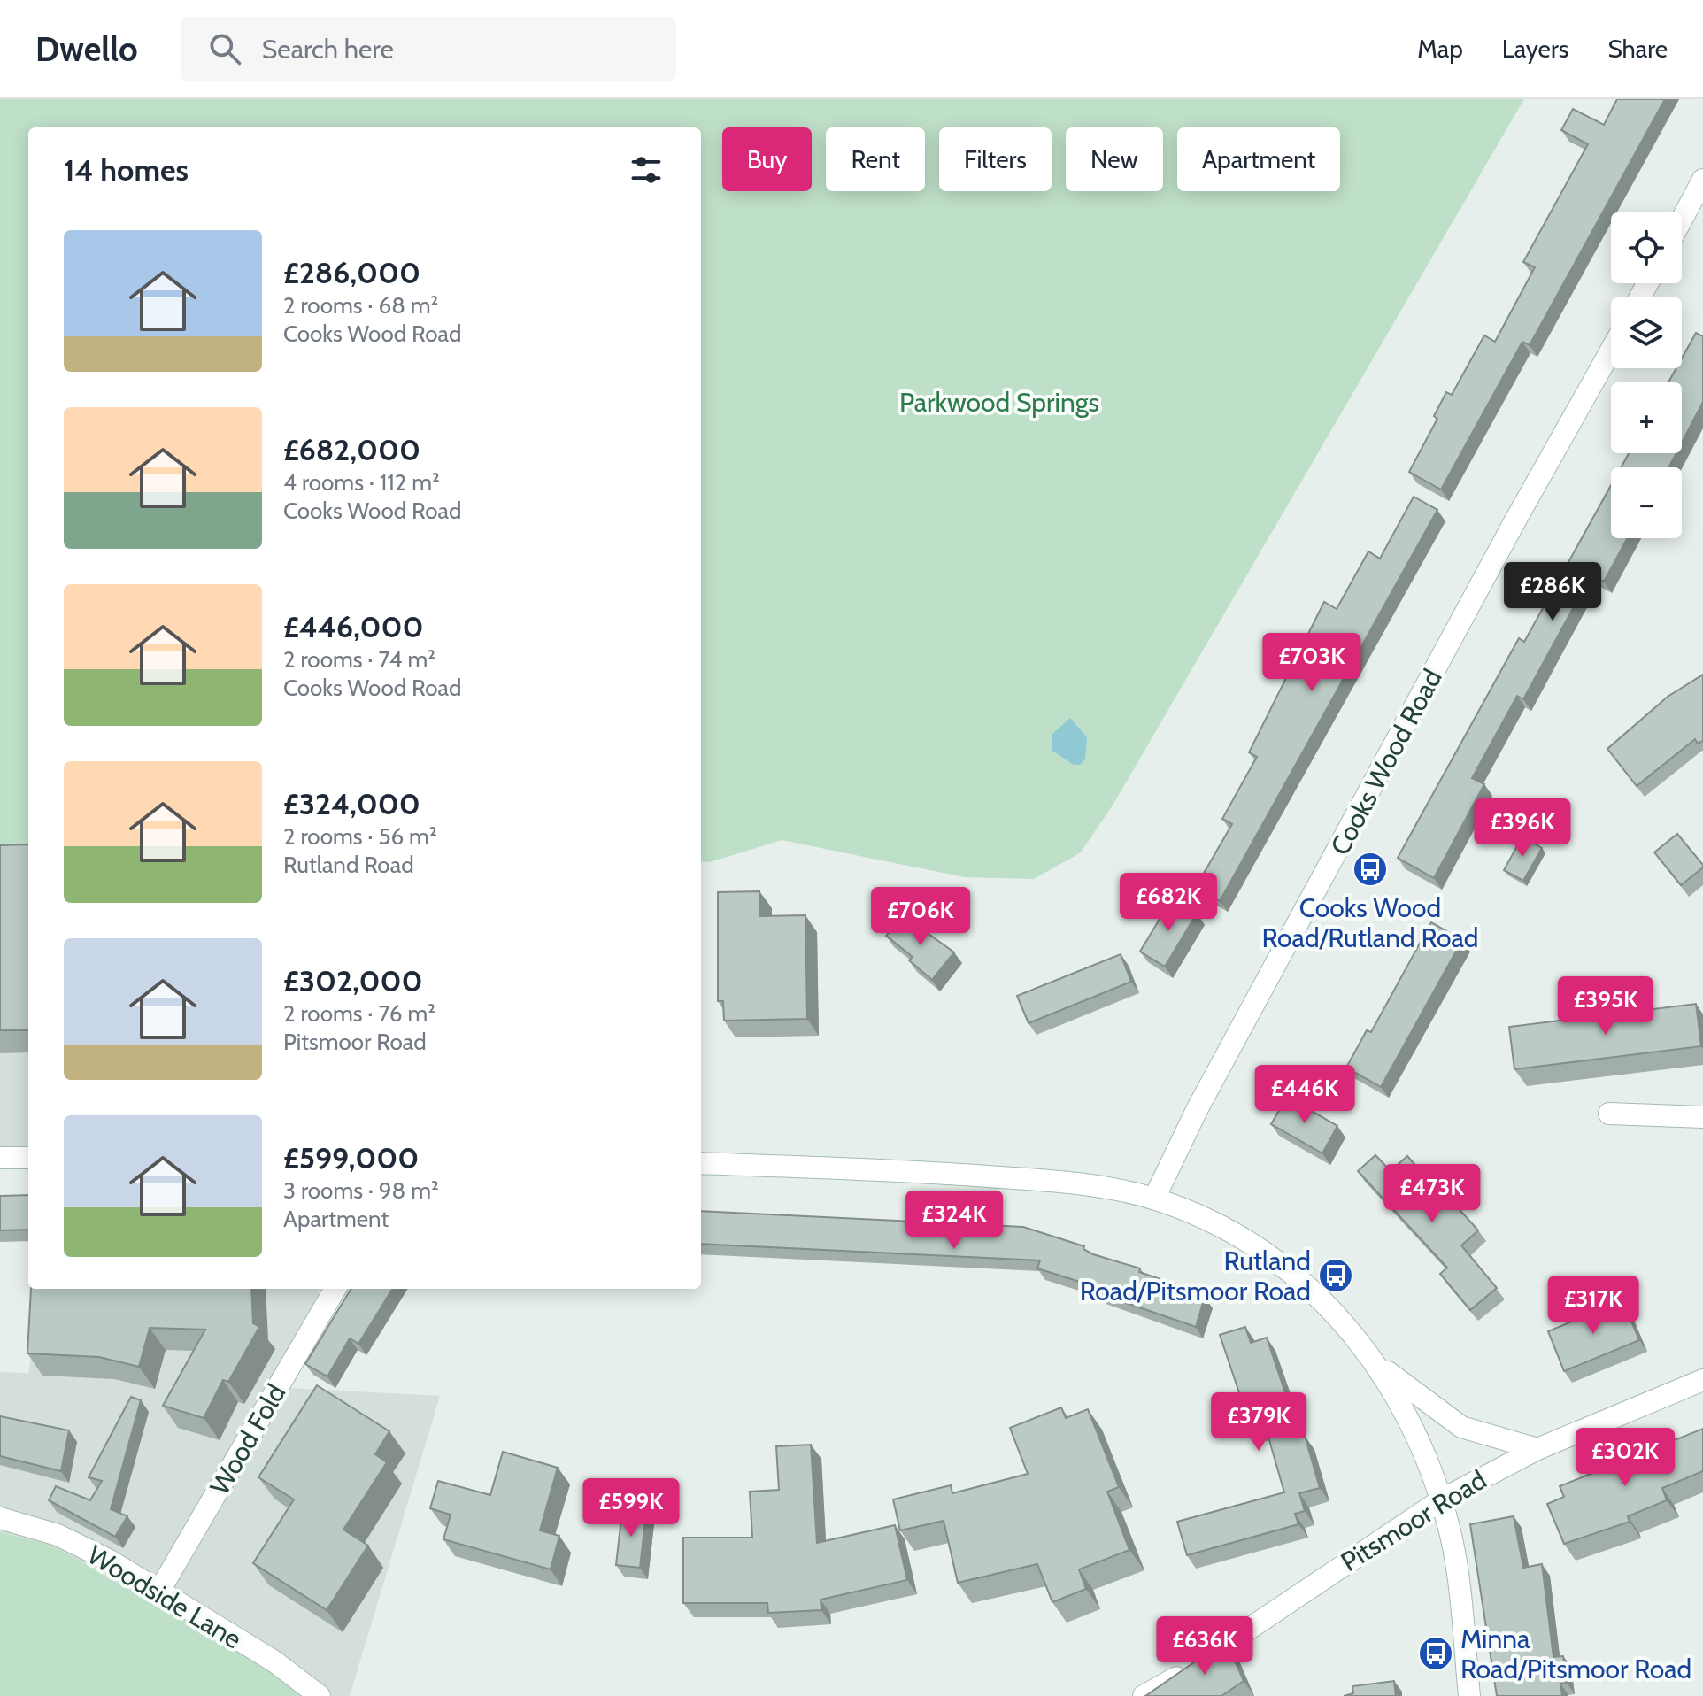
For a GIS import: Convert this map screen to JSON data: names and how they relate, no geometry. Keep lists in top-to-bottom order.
{
  "streets": {
    "street": [
      "Cooks Wood Road",
      "Wood Fold",
      "Pitsmoor Road",
      "Woodside Lane"
    ]
  },
  "crossings": [
    ["Wood Fold", "Woodside Lane"]
  ],
  "parks": ["Parkwood Springs"],
  "places": {
    "bus stop": ["Cooks Wood Road/Rutland Road", "Rutland Road/Pitsmoor Road", "Minna Road/Pitsmoor Road"]
  },
  "page": {
    "header": "Dwello",
    "search": "Search here",
    "nav": ["Map", "Layers", "Share"],
    "chip": [
      "Buy",
      "Rent",
      "Filters",
      "New",
      "Apartment"
    ],
    "heading": "14 homes",
    "map_buttons": ["+", "−"],
    "list": [
      {
        "name": "£286,000",
        "note": "2 rooms · 68 m² · Cooks Wood Road"
      },
      {
        "name": "£682,000",
        "note": "4 rooms · 112 m² · Cooks Wood Road"
      },
      {
        "name": "£446,000",
        "note": "2 rooms · 74 m² · Cooks Wood Road"
      },
      {
        "name": "£324,000",
        "note": "2 rooms · 56 m² · Rutland Road"
      },
      {
        "name": "£302,000",
        "note": "2 rooms · 76 m² · Pitsmoor Road"
      },
      {
        "name": "£599,000",
        "note": "3 rooms · 98 m² · Apartment"
      }
    ],
    "price": [
      "£286K",
      "£703K",
      "£396K",
      "£682K",
      "£706K",
      "£395K",
      "£446K",
      "£473K",
      "£324K",
      "£317K",
      "£379K",
      "£302K",
      "£599K",
      "£636K"
    ]
  }
}
